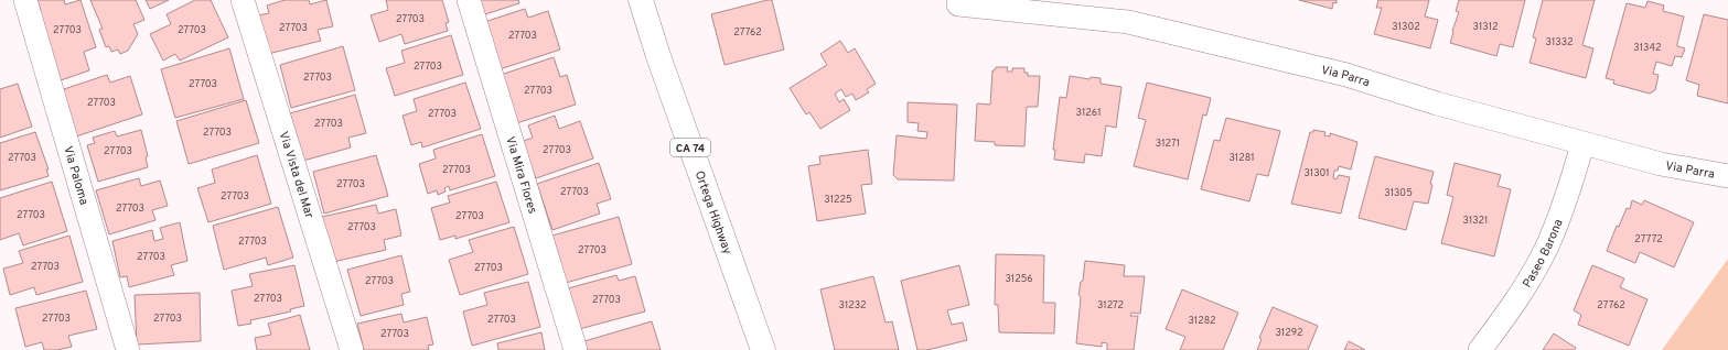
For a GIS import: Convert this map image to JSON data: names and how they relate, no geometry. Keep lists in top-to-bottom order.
{
  "streets": {
    "main road": ["CA 74", "Ortega Highway"],
    "street": [
      "Via Parra",
      "Via Paloma",
      "Via Vista del Mar",
      "Via Mira Flores",
      "Paseo Barona"
    ]
  },
  "crossings": [
    ["Via Parra", "Paseo Barona"]
  ],
  "house_numbers": [
    "27703",
    "31302",
    "31312",
    "27703",
    "27703",
    "27703",
    "27762",
    "27703",
    "31332",
    "31342",
    "27703",
    "27703",
    "27703",
    "27703",
    "27703",
    "31261",
    "27703",
    "27703",
    "27703",
    "31271",
    "27703",
    "27703",
    "27703",
    "31281",
    "27703",
    "31301",
    "27703",
    "27703",
    "31305",
    "27703",
    "31225",
    "27703",
    "27703",
    "27703",
    "31321",
    "27703",
    "27772",
    "27703",
    "27703",
    "27703",
    "27703",
    "27703",
    "31256",
    "27703",
    "27703",
    "27703",
    "31232",
    "31272",
    "27762",
    "27703",
    "27703",
    "27703",
    "31282",
    "31292",
    "27703"
  ]
}
